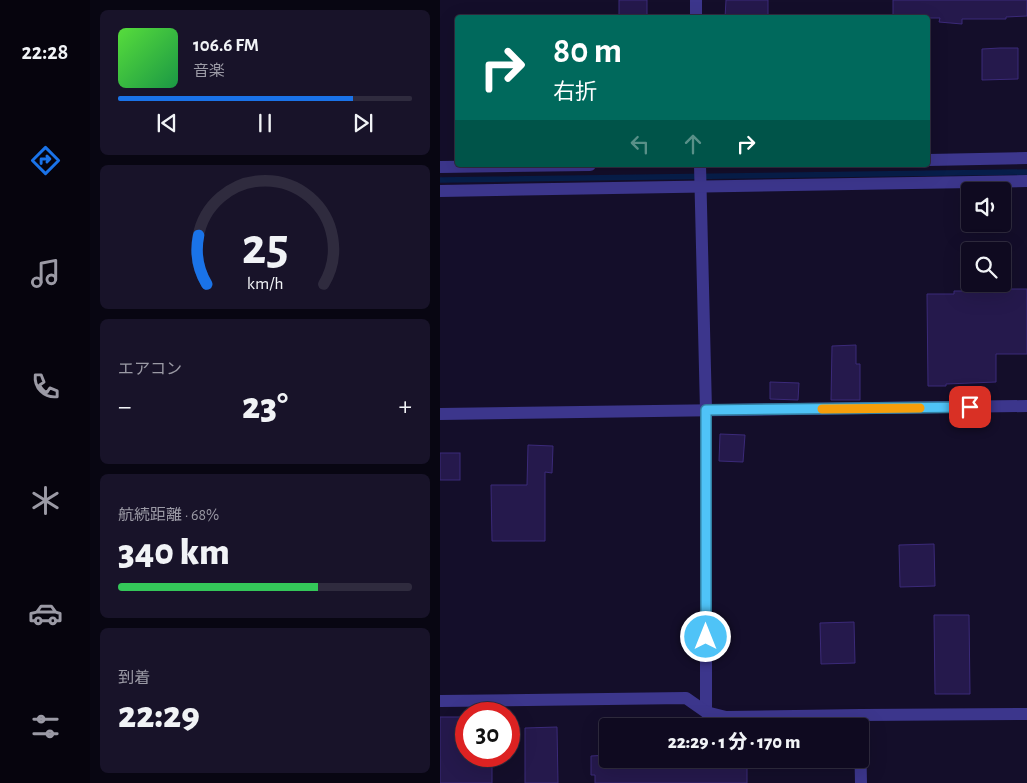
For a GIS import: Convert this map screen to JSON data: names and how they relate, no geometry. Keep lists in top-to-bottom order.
{
  "page": {
    "tabs": "22:28",
    "turn": ["80 m", "右折"],
    "song": ["106.6 FM", "音楽"],
    "tile": [
      "エアコン",
      ["航続距離 · 68%", "340 km"],
      ["到着", "22:29"]
    ],
    "heat": ["−", "23°", "+"],
    "limit": "30",
    "trip": "22:29 · 1 分 · 170 m",
    "gauge": ["25", "km/h"]
  }
}
